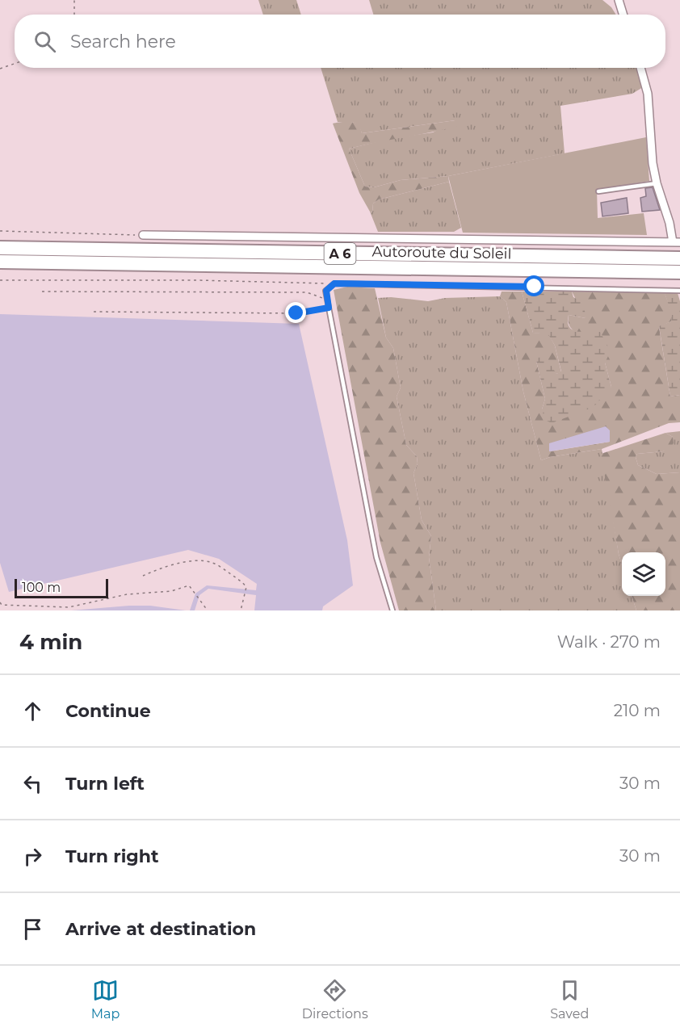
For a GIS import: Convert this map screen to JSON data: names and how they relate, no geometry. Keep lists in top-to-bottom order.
{
  "streets": {
    "highway": ["Autoroute du Soleil", "A 6"]
  },
  "scale_bar": "100 m",
  "page": {
    "search": "Search here",
    "scale": "100 m",
    "heading": ["4 min", "Walk · 270 m"],
    "list": [
      ["Continue", "210 m"],
      ["Turn left", "30 m"],
      ["Turn right", "30 m"],
      "Arrive at destination"
    ],
    "nav": ["Map", "Directions", "Saved"]
  }
}
